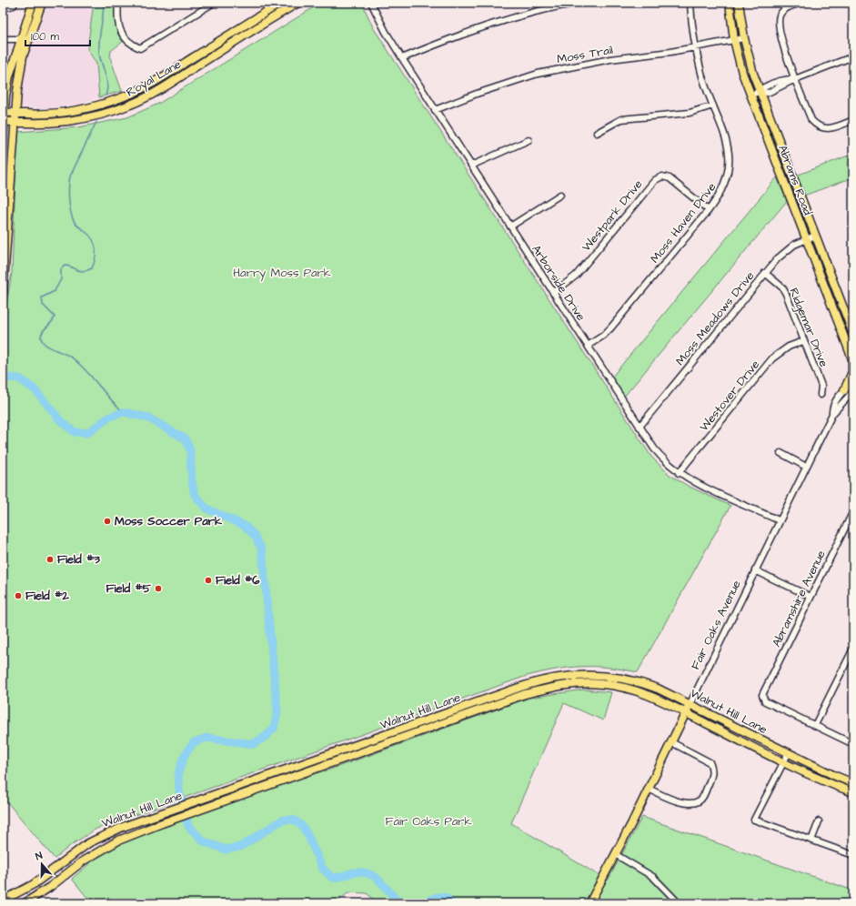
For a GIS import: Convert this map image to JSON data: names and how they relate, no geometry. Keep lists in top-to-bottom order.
{
  "streets": {
    "main road": [
      "Royal Lane",
      "Abrams Road",
      "Fair Oaks Avenue",
      "Walnut Hill Lane"
    ],
    "street": [
      "Moss Trail",
      "Westpark Drive",
      "Moss Haven Drive",
      "Arborside Drive",
      "Moss Meadows Drive",
      "Ridgemar Drive",
      "Westover Drive",
      "Abramshire Avenue"
    ]
  },
  "crossings": [
    ["Moss Trail", "Abrams Road"],
    ["Moss Trail", "Moss Haven Drive"],
    ["Moss Trail", "Arborside Drive"],
    ["Abrams Road", "Moss Meadows Drive"],
    ["Westpark Drive", "Moss Haven Drive"],
    ["Westpark Drive", "Arborside Drive"],
    ["Moss Haven Drive", "Arborside Drive"],
    ["Arborside Drive", "Moss Meadows Drive"],
    ["Arborside Drive", "Westover Drive"],
    ["Arborside Drive", "Fair Oaks Avenue"],
    ["Moss Meadows Drive", "Ridgemar Drive"],
    ["Ridgemar Drive", "Westover Drive"],
    ["Fair Oaks Avenue", "Walnut Hill Lane"]
  ],
  "parks": ["Harry Moss Park", "Fair Oaks Park"],
  "places": [
    "Moss Soccer Park",
    "Field #3",
    "Field #6",
    "Field #5",
    "Field #2"
  ],
  "scale_bar": "100 m",
  "north": "top"
}
